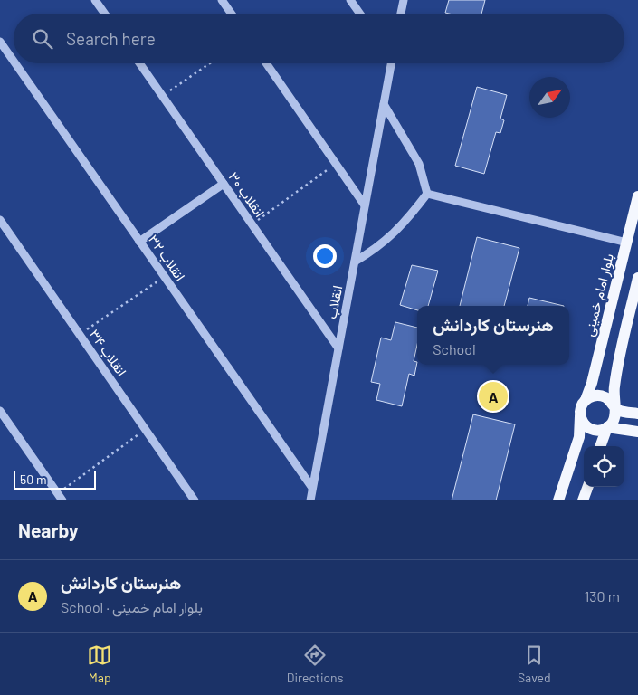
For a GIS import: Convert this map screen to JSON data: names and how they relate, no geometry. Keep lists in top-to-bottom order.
{
  "streets": {
    "main road": ["بلوار امام خمینی"],
    "street": [
      "انقلاب ۳۰",
      "انقلاب ۳۲",
      "انقلاب",
      "انقلاب ۳۴"
    ]
  },
  "crossings": [
    ["انقلاب ۳۰", "انقلاب"],
    ["انقلاب ۳۲", "انقلاب"]
  ],
  "scale_bar": "50 m",
  "north": "top right",
  "page": {
    "search": "Search here",
    "popup": ["هنرستان کاردانش", "School"],
    "pins": "A",
    "scale": "50 m",
    "heading": "Nearby",
    "list": [
      {
        "mark": "A",
        "name": "هنرستان کاردانش",
        "note": "School · بلوار امام خمینی",
        "value": "130 m"
      }
    ],
    "nav": ["Map", "Directions", "Saved"]
  }
}
